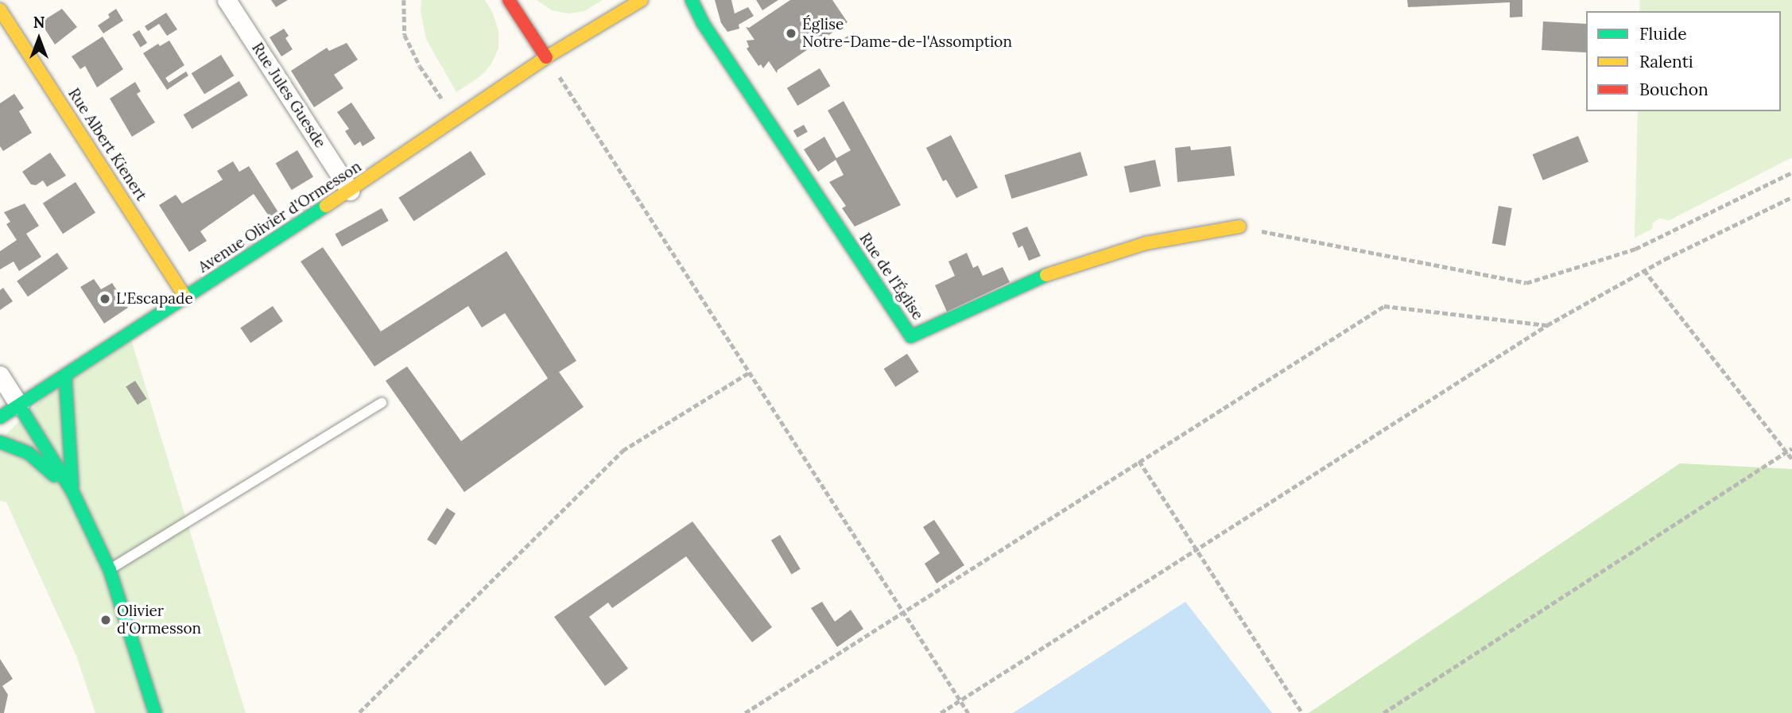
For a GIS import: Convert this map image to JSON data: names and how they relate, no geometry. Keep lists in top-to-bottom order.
{
  "streets": {
    "street": [
      "Rue Jules Guesde",
      "Rue Albert Kienert",
      "Avenue Olivier d'Ormesson",
      "Rue de l'Église"
    ]
  },
  "crossings": [
    ["Rue Jules Guesde", "Avenue Olivier d'Ormesson"],
    ["Rue Albert Kienert", "Avenue Olivier d'Ormesson"]
  ],
  "places": ["Église Notre-Dame-de-l'Assomption", "L'Escapade", "Olivier d'Ormesson"],
  "legend": ["Fluide", "Ralenti", "Bouchon"],
  "north": "top"
}
